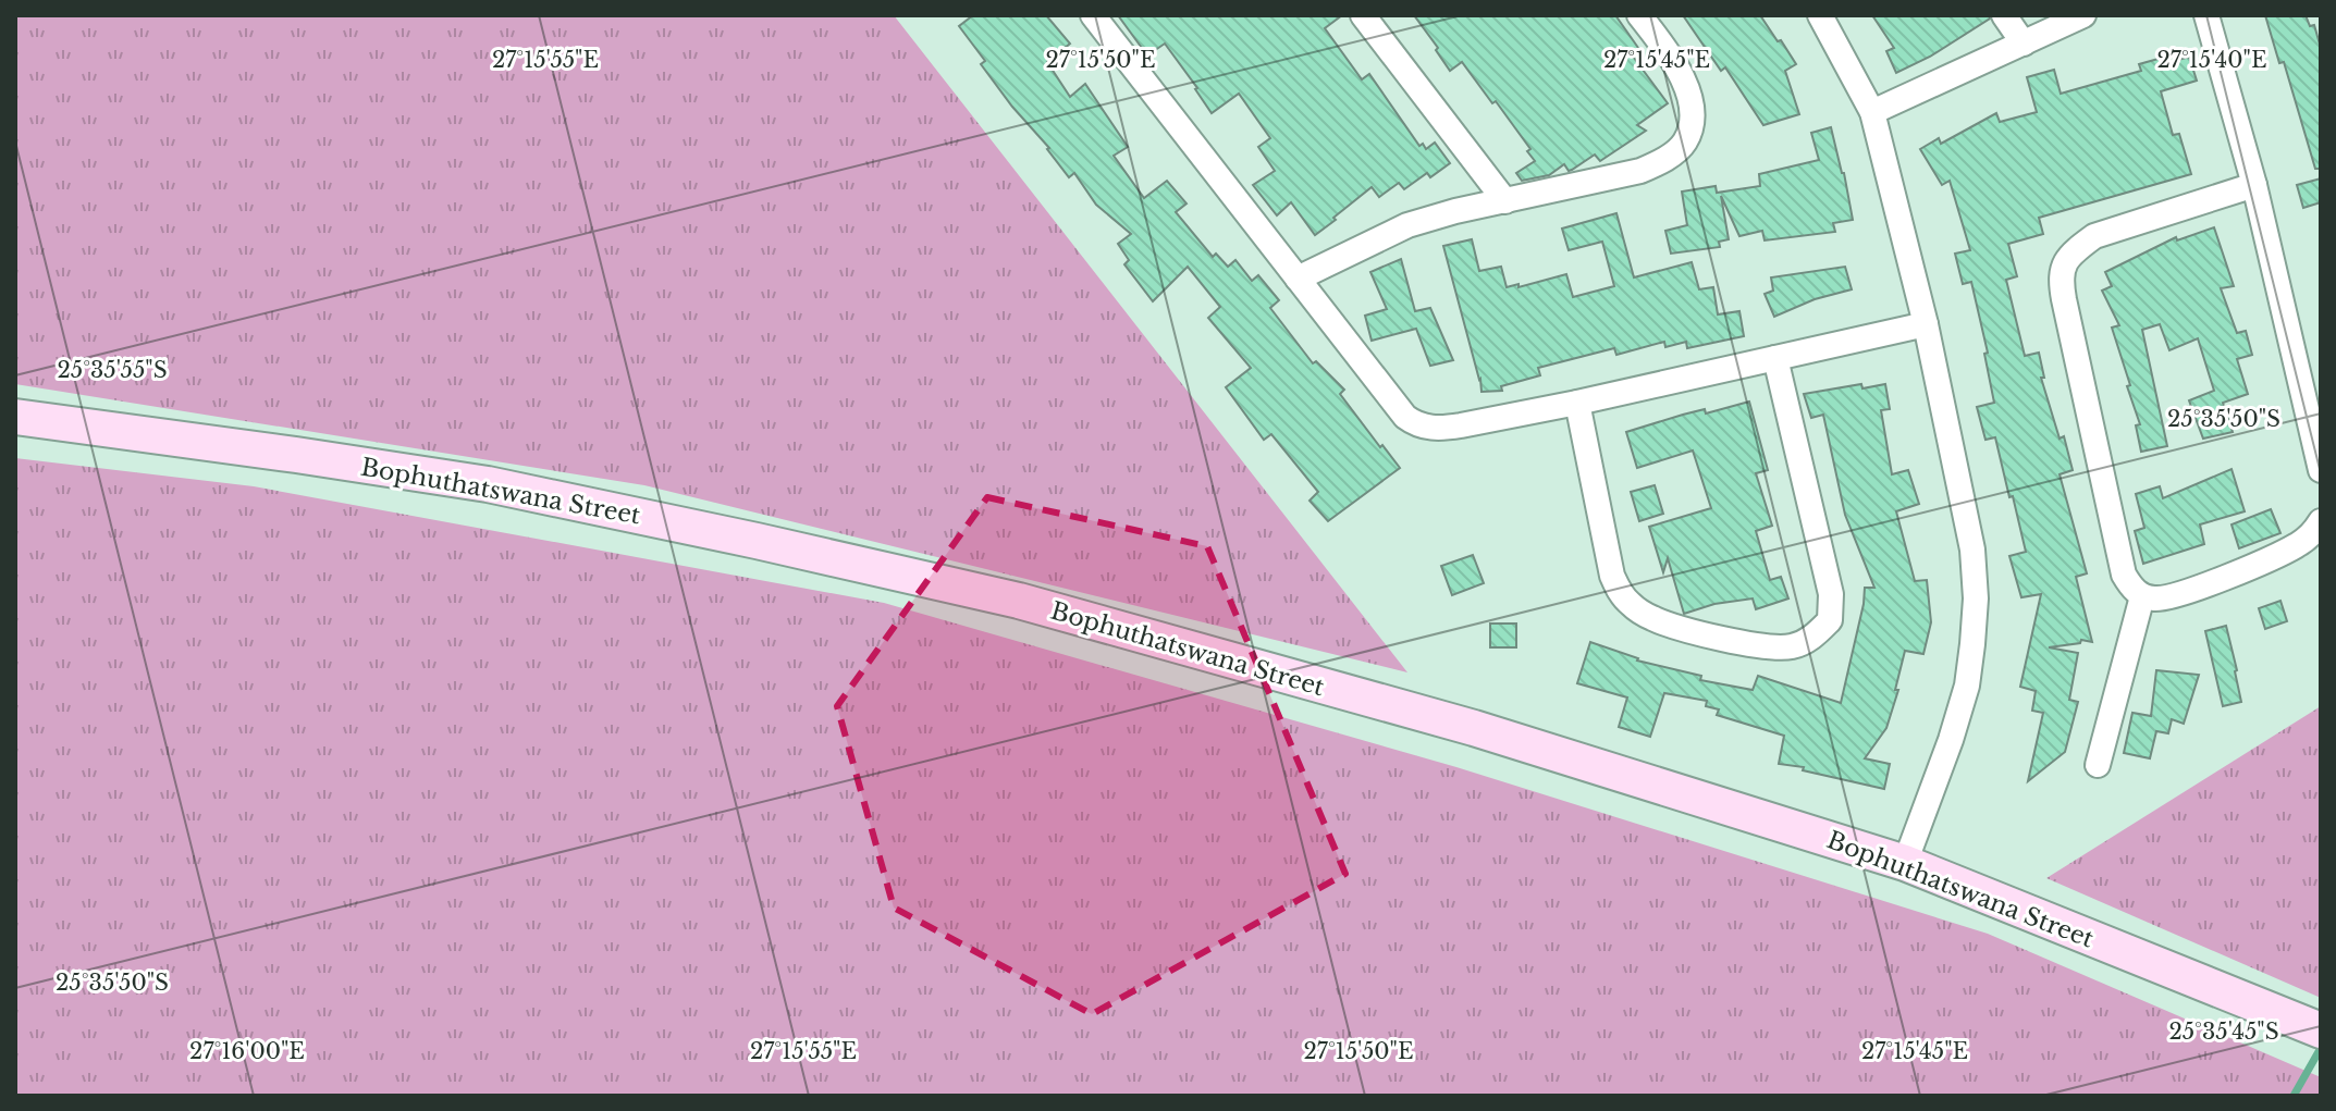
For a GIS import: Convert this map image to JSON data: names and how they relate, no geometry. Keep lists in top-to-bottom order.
{
  "streets": {
    "street": ["Bophuthatswana Street"]
  },
  "coordinates": [
    "27°15'55\"E",
    "27°15'50\"E",
    "27°15'45\"E",
    "27°15'40\"E",
    "25°35'55\"S",
    "25°35'50\"S",
    "25°35'45\"S",
    "27°16'00\"E"
  ]
}
